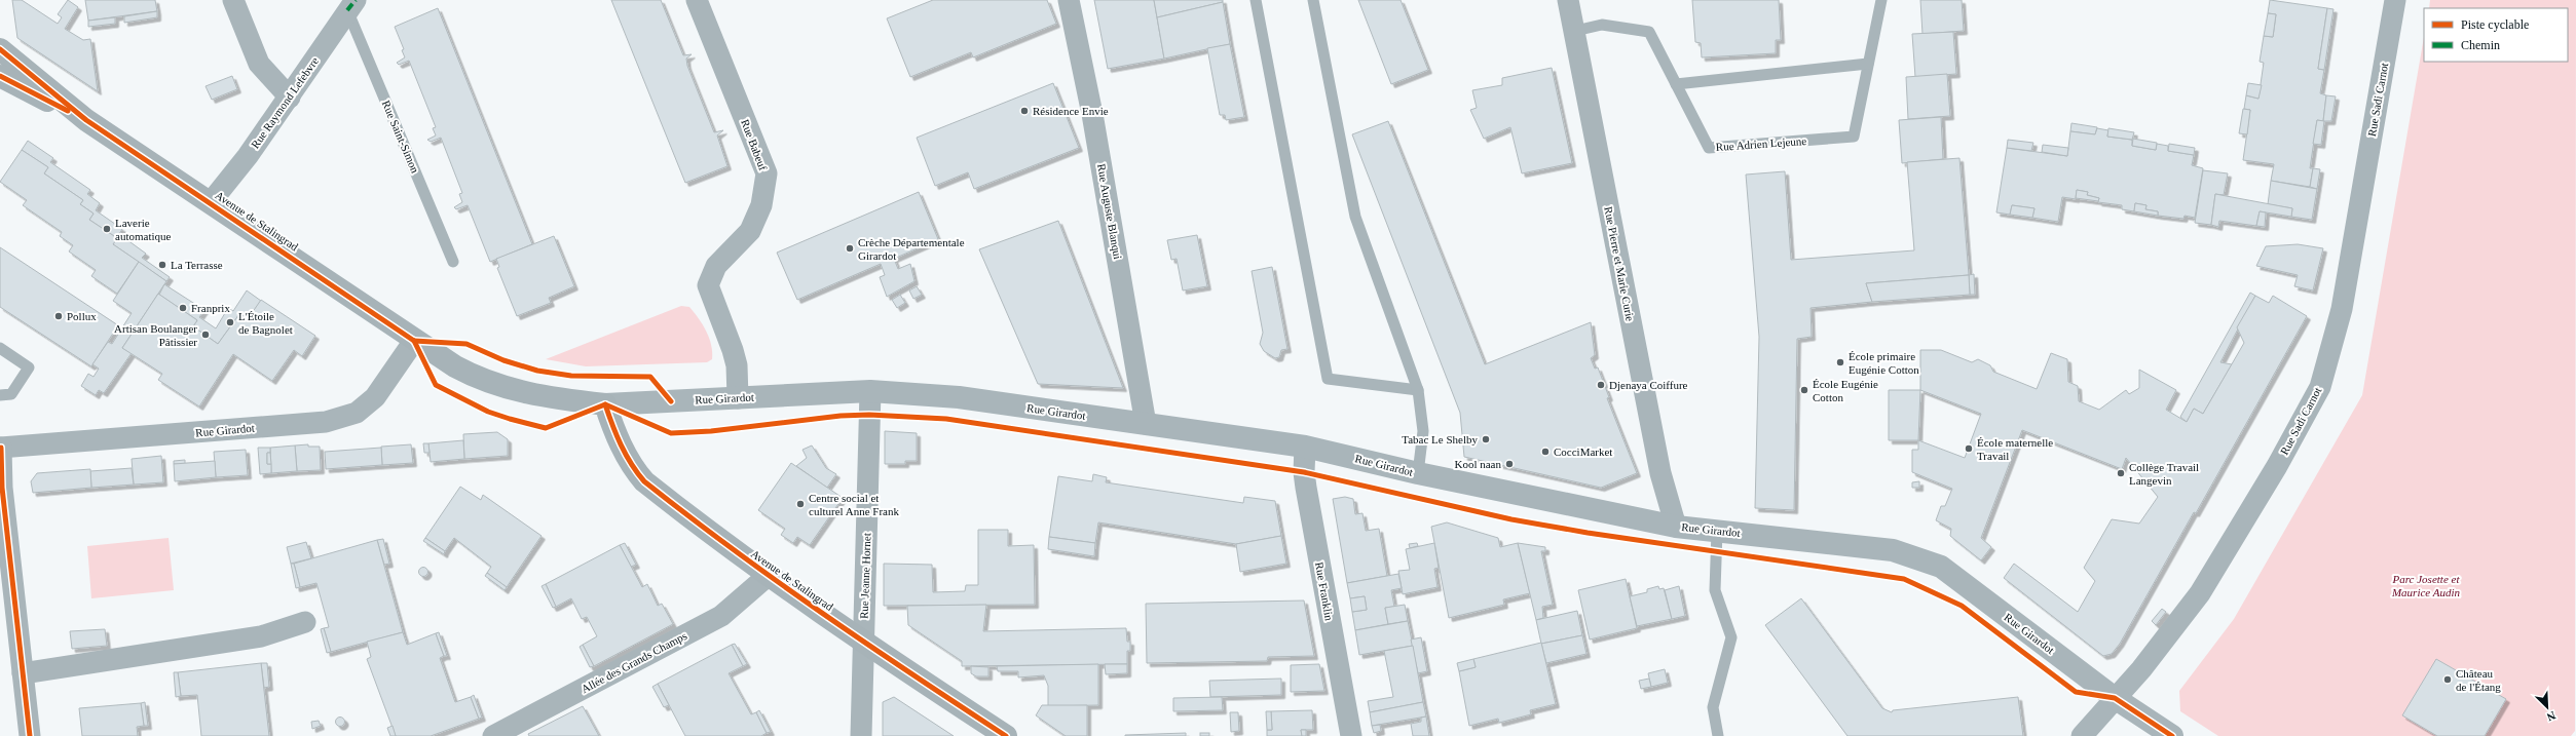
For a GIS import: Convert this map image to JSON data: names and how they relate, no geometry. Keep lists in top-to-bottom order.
{
  "streets": {
    "main road": ["Avenue de Stalingrad"],
    "street": [
      "Rue Sadi Carnot",
      "Rue Raymond Lefebvre",
      "Rue Babeuf",
      "Rue Auguste Blanqui",
      "Rue Pierre et Marie Curie",
      "Rue Girardot",
      "Rue Jeanne Hornet",
      "Rue Franklin",
      "Allée des Grands Champs"
    ],
    "lane": ["Rue Saint-Simon", "Rue Adrien Lejeune"]
  },
  "crossings": [
    ["Rue Sadi Carnot", "Rue Girardot"],
    ["Rue Raymond Lefebvre", "Rue Saint-Simon"],
    ["Rue Raymond Lefebvre", "Avenue de Stalingrad"],
    ["Rue Adrien Lejeune", "Rue Pierre et Marie Curie"],
    ["Rue Babeuf", "Rue Girardot"],
    ["Rue Auguste Blanqui", "Rue Girardot"],
    ["Avenue de Stalingrad", "Rue Girardot"],
    ["Avenue de Stalingrad", "Rue Jeanne Hornet"],
    ["Avenue de Stalingrad", "Allée des Grands Champs"],
    ["Rue Pierre et Marie Curie", "Rue Girardot"],
    ["Rue Girardot", "Rue Jeanne Hornet"],
    ["Rue Girardot", "Rue Franklin"]
  ],
  "parks": ["Parc Josette et Maurice Audin"],
  "places": [
    "Résidence Envie",
    "Laverie automatique",
    "Crèche Départementale Girardot",
    "La Terrasse",
    "Franprix",
    "Pollux",
    "L'Étoile de Bagnolet",
    "Artisan Boulanger Pâtissier",
    "École primaire Eugénie Cotton",
    "Djenaya Coiffure",
    "École Eugénie Cotton",
    "Tabac Le Shelby",
    "École maternelle Travail",
    "CocciMarket",
    "Kool naan",
    "Collège Travail Langevin",
    "Centre social et culturel Anne Frank",
    "Château de l'Étang"
  ],
  "legend": ["Piste cyclable", "Chemin"],
  "north": "bottom right"
}
